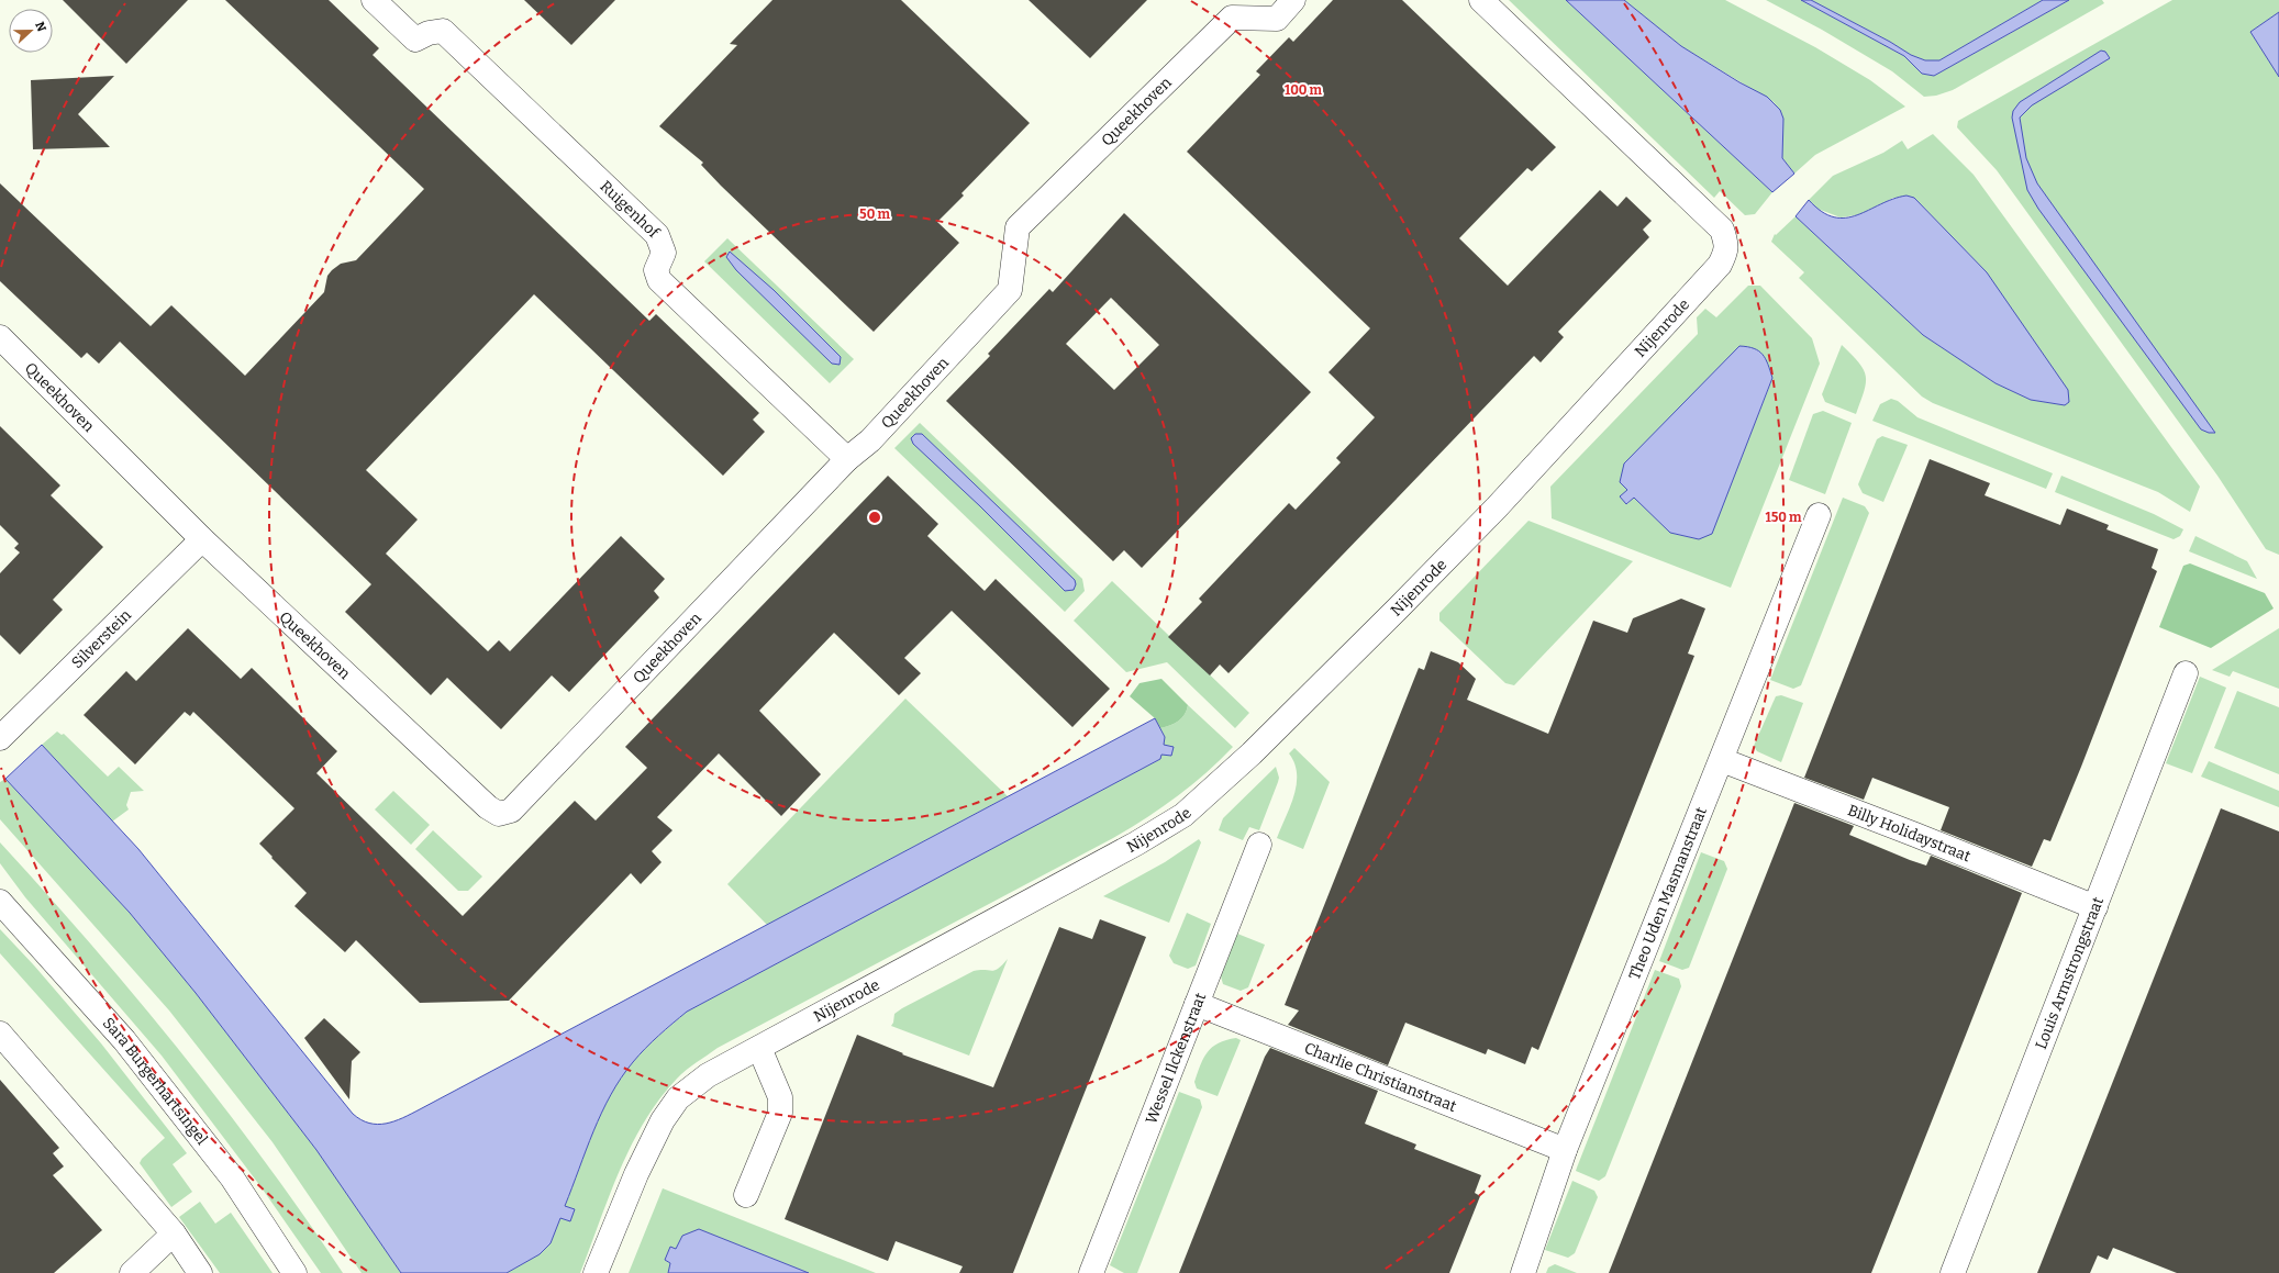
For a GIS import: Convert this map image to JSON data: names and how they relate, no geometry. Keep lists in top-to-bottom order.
{
  "streets": {
    "street": [
      "Queekhoven",
      "Ruigenhof",
      "Nijenrode",
      "Silverstein",
      "Billy Holidaystraat",
      "Theo Uden Masmanstraat",
      "Louis Armstrongstraat",
      "Wessel Ilckenstraat",
      "Charlie Christianstraat",
      "Sara Burgerhartsingel"
    ]
  },
  "crossings": [
    ["Queekhoven", "Ruigenhof"],
    ["Queekhoven", "Silverstein"],
    ["Billy Holidaystraat", "Theo Uden Masmanstraat"],
    ["Billy Holidaystraat", "Louis Armstrongstraat"],
    ["Theo Uden Masmanstraat", "Charlie Christianstraat"],
    ["Wessel Ilckenstraat", "Charlie Christianstraat"]
  ],
  "north": "right",
  "rings": ["100 m", "50 m", "150 m"]
}
